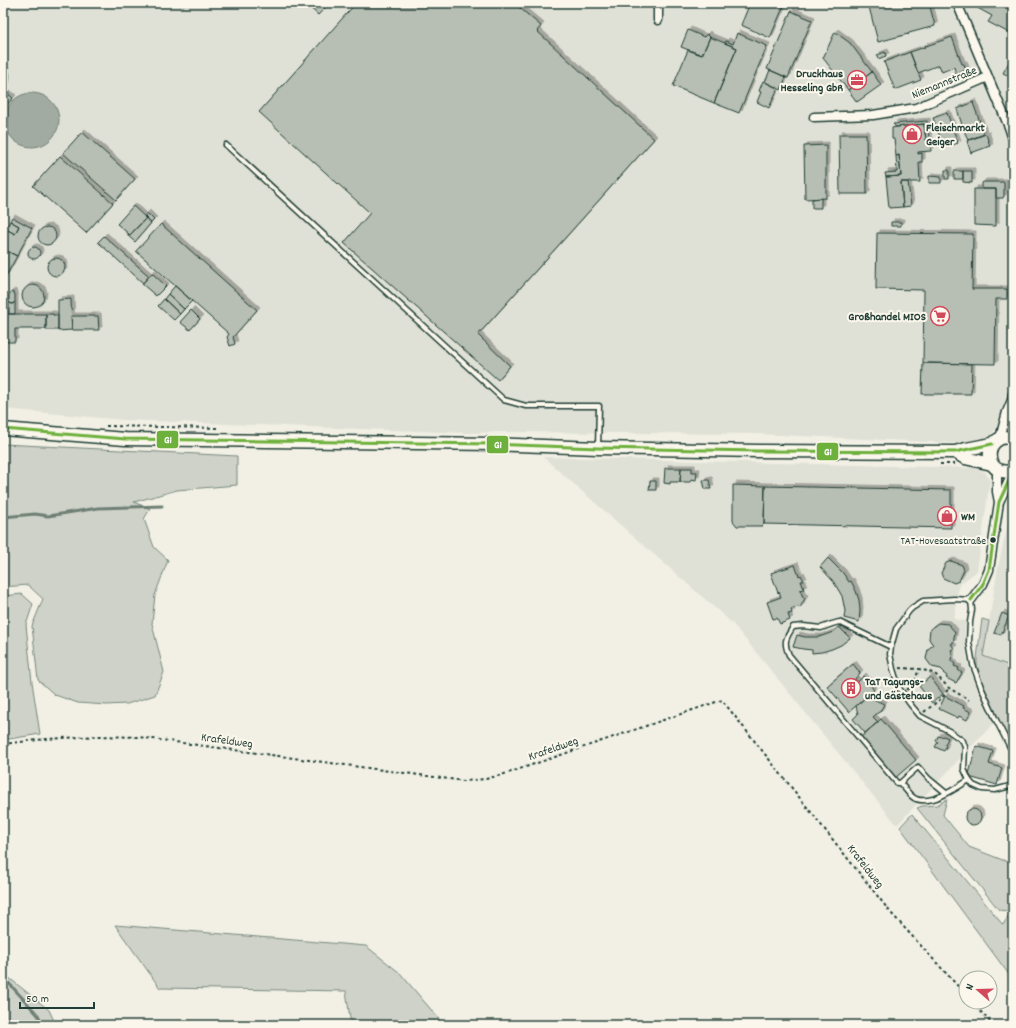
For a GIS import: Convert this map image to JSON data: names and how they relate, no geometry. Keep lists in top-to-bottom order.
{
  "streets": {
    "street": ["Niemannstraße"],
    "path": ["Krafeldweg"]
  },
  "places": {
    "office": ["Druckhaus Hesseling GbR"],
    "shop": ["Fleischmarkt Geiger", "WM"],
    "supermarket": ["Großhandel MIOS"],
    "other": ["TAT-Hovesaatstraße"],
    "building": ["TaT Tagungs- und Gästehaus"]
  },
  "lines": ["transit line G1"],
  "scale_bar": "50 m",
  "north": "left"
}
